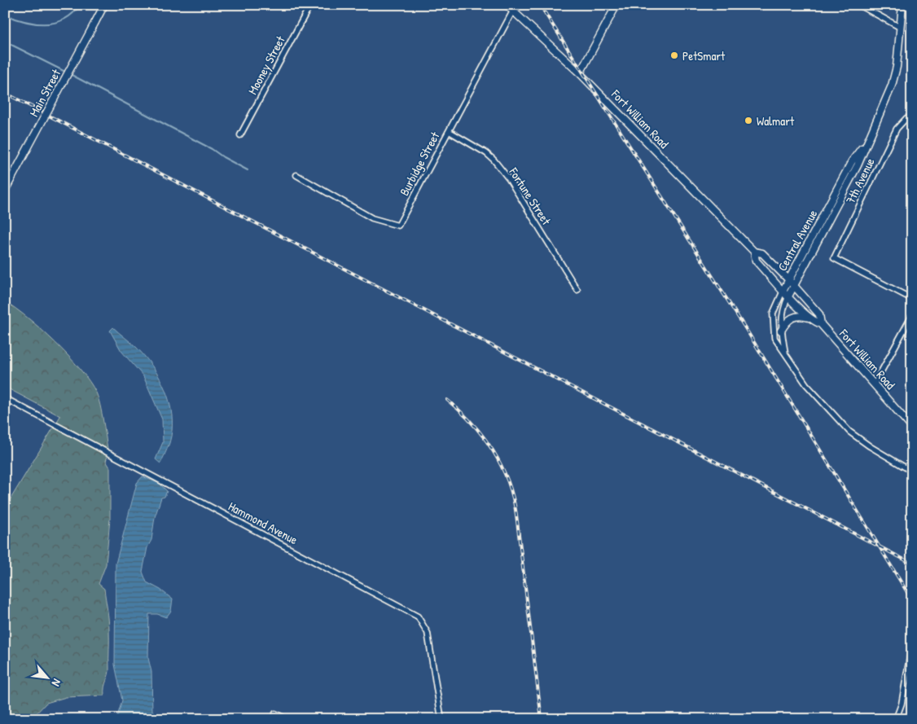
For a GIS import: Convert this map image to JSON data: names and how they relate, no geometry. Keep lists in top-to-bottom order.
{
  "streets": {
    "main road": ["Main Street", "Fort William Road", "Central Avenue"],
    "street": [
      "Mooney Street",
      "Burbidge Street",
      "7th Avenue",
      "Fortune Street",
      "Hammond Avenue"
    ]
  },
  "crossings": [
    ["Fort William Road", "Burbidge Street"],
    ["Fort William Road", "Central Avenue"],
    ["Burbidge Street", "Fortune Street"]
  ],
  "places": ["PetSmart", "Walmart"],
  "north": "bottom right"
}
